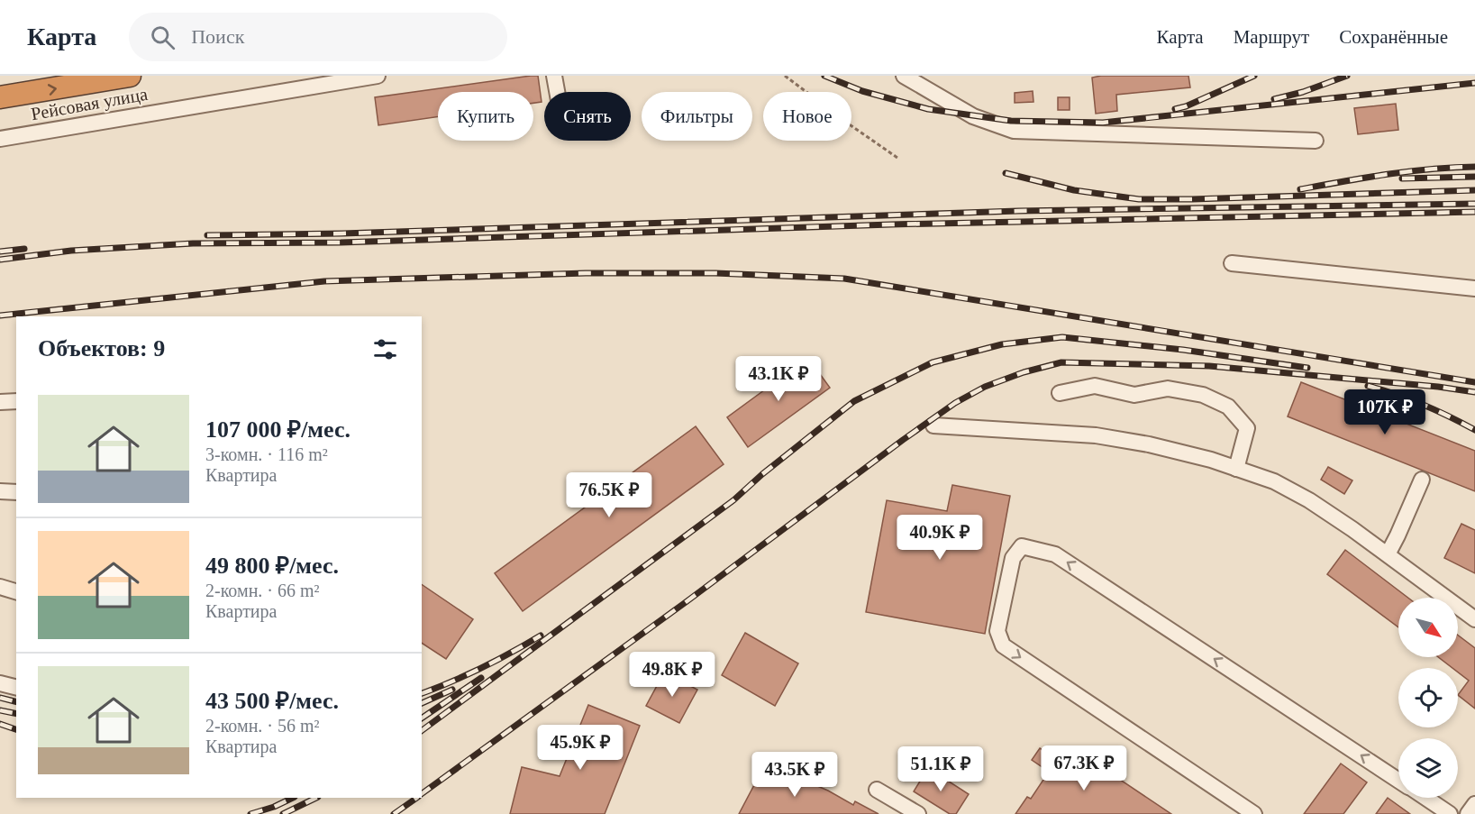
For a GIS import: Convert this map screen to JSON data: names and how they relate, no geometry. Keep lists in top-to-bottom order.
{
  "streets": {
    "street": ["Рейсовая улица"]
  },
  "north": "bottom right",
  "page": {
    "header": "Карта",
    "search": "Поиск",
    "nav": ["Карта", "Маршрут", "Сохранённые"],
    "chip": [
      "Купить",
      "Снять",
      "Фильтры",
      "Новое"
    ],
    "heading": "Объектов: 9",
    "price": [
      "43.1K ₽",
      "107K ₽",
      "76.5K ₽",
      "40.9K ₽",
      "49.8K ₽",
      "45.9K ₽",
      "67.3K ₽",
      "51.1K ₽",
      "43.5K ₽"
    ],
    "list": [
      {
        "name": "107 000 ₽/мес.",
        "note": "3-комн. · 116 m² · Квартира"
      },
      {
        "name": "49 800 ₽/мес.",
        "note": "2-комн. · 66 m² · Квартира"
      },
      {
        "name": "43 500 ₽/мес.",
        "note": "2-комн. · 56 m² · Квартира"
      }
    ]
  }
}
